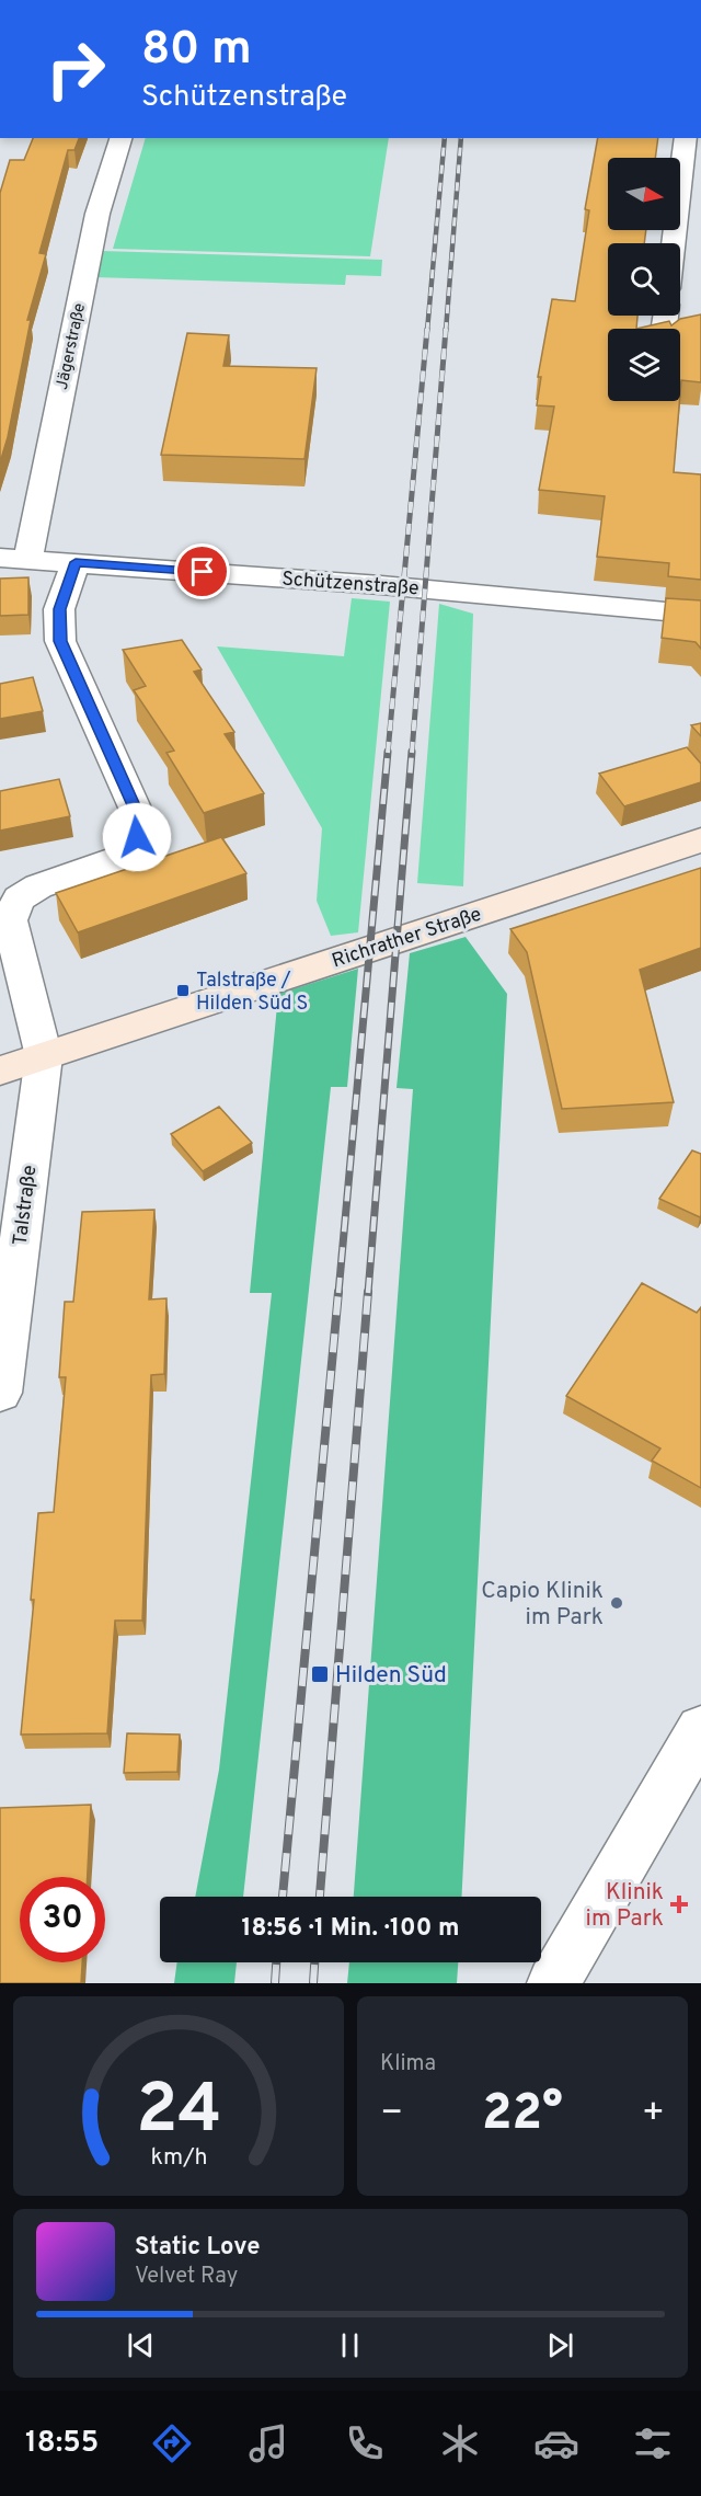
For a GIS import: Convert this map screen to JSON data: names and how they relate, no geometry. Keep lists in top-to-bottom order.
{
  "streets": {
    "main road": ["Richrather Straße"],
    "street": ["Jägerstraße", "Schützenstraße", "Talstraße"]
  },
  "crossings": [
    ["Jägerstraße", "Schützenstraße"],
    ["Richrather Straße", "Talstraße"]
  ],
  "places": {
    "transit": ["Talstraße / Hilden Süd S", "Hilden Süd"],
    "other": ["Capio Klinik im Park"],
    "health": ["Klinik im Park"]
  },
  "north": "right",
  "page": {
    "turn": ["80 m", "Schützenstraße"],
    "limit": "30",
    "trip": "18:56 · 1 Min. · 100 m",
    "tile": "Klima",
    "heat": ["−", "22°", "+"],
    "song": ["Static Love", "Velvet Ray"],
    "tabs": "18:55",
    "gauge": ["24", "km/h"]
  }
}
